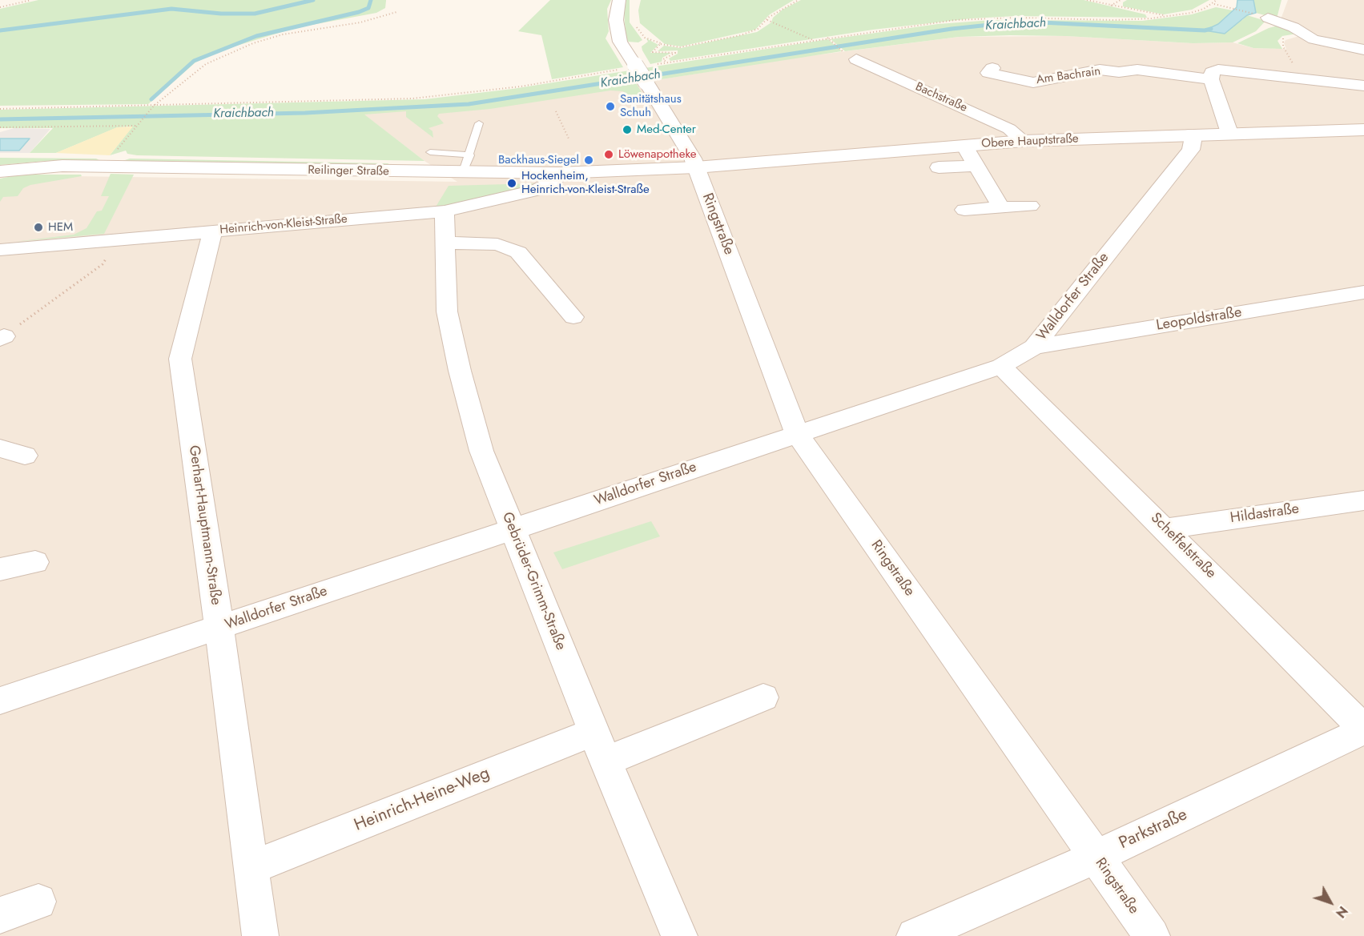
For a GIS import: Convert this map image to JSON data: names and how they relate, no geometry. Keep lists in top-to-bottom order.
{
  "streets": {
    "main road": ["Obere Hauptstraße", "Reilinger Straße"],
    "street": [
      "Am Bachrain",
      "Bachstraße",
      "Ringstraße",
      "Heinrich-von-Kleist-Straße",
      "Walldorfer Straße",
      "Leopoldstraße",
      "Hildastraße",
      "Gerhart-Hauptmann-Straße",
      "Scheffelstraße",
      "Gebrüder-Grimm-Straße",
      "Heinrich-Heine-Weg",
      "Parkstraße"
    ]
  },
  "crossings": [
    ["Bachstraße", "Obere Hauptstraße"],
    ["Obere Hauptstraße", "Reilinger Straße"],
    ["Obere Hauptstraße", "Ringstraße"],
    ["Obere Hauptstraße", "Walldorfer Straße"],
    ["Reilinger Straße", "Ringstraße"],
    ["Reilinger Straße", "Heinrich-von-Kleist-Straße"],
    ["Ringstraße", "Walldorfer Straße"],
    ["Ringstraße", "Parkstraße"],
    ["Heinrich-von-Kleist-Straße", "Gerhart-Hauptmann-Straße"],
    ["Heinrich-von-Kleist-Straße", "Gebrüder-Grimm-Straße"],
    ["Walldorfer Straße", "Leopoldstraße"],
    ["Walldorfer Straße", "Gerhart-Hauptmann-Straße"],
    ["Walldorfer Straße", "Scheffelstraße"],
    ["Walldorfer Straße", "Gebrüder-Grimm-Straße"],
    ["Hildastraße", "Scheffelstraße"],
    ["Gerhart-Hauptmann-Straße", "Heinrich-Heine-Weg"],
    ["Scheffelstraße", "Parkstraße"],
    ["Gebrüder-Grimm-Straße", "Heinrich-Heine-Weg"]
  ],
  "water": ["Kraichbach"],
  "places": [
    "Sanitätshaus Schuh",
    "Med-Center",
    "Löwenapotheke",
    "Backhaus-Siegel",
    "Hockenheim, Heinrich-von-Kleist-Straße",
    "HEM"
  ],
  "north": "bottom right"
}
